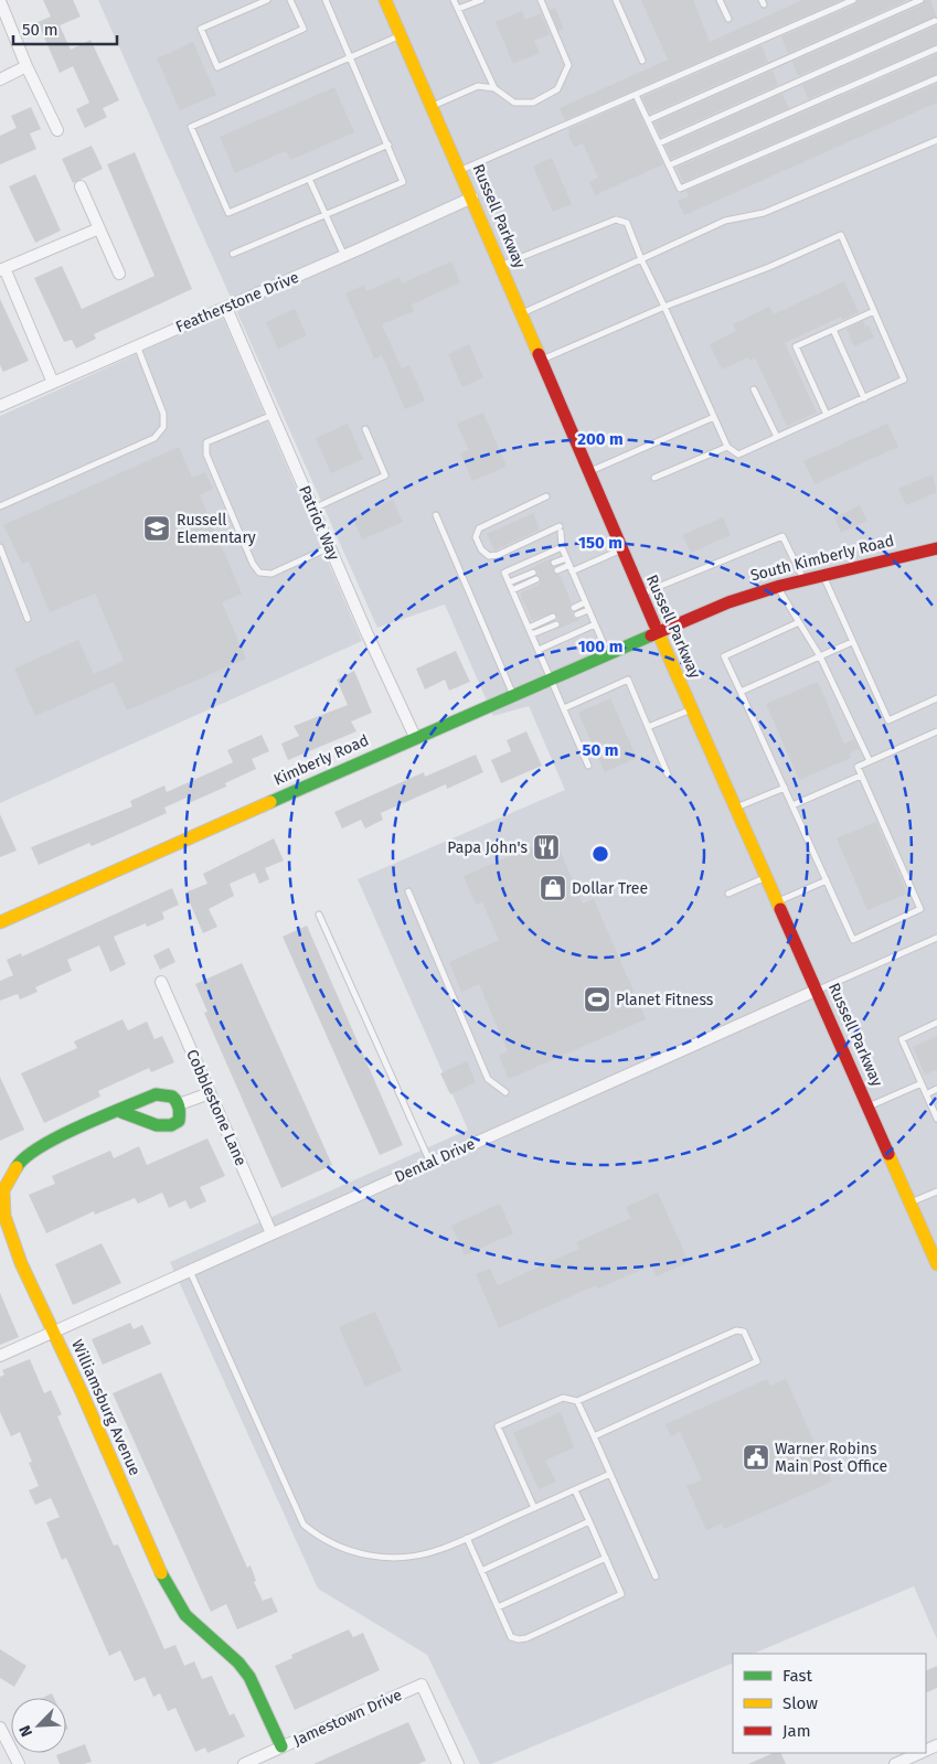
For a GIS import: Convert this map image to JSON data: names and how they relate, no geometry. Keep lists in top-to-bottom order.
{
  "streets": {
    "street": [
      "Russell Parkway",
      "Featherstone Drive",
      "Patriot Way",
      "South Kimberly Road",
      "Kimberly Road",
      "Cobblestone Lane",
      "Dental Drive",
      "Williamsburg Avenue",
      "Jamestown Drive"
    ]
  },
  "crossings": [
    ["Russell Parkway", "Featherstone Drive"],
    ["Russell Parkway", "South Kimberly Road"],
    ["Russell Parkway", "Kimberly Road"],
    ["Russell Parkway", "Dental Drive"],
    ["Featherstone Drive", "Patriot Way"],
    ["Patriot Way", "Kimberly Road"],
    ["South Kimberly Road", "Kimberly Road"],
    ["Cobblestone Lane", "Dental Drive"],
    ["Dental Drive", "Williamsburg Avenue"],
    ["Williamsburg Avenue", "Jamestown Drive"]
  ],
  "places": {
    "school or university": ["Russell Elementary"],
    "restaurant": ["Papa John's"],
    "shop": ["Dollar Tree"],
    "sports": ["Planet Fitness"],
    "public building": ["Warner Robins Main Post Office"]
  },
  "legend": ["Fast", "Slow", "Jam"],
  "scale_bar": "50 m",
  "north": "bottom left",
  "rings": [
    "200 m",
    "150 m",
    "100 m",
    "50 m"
  ]
}
